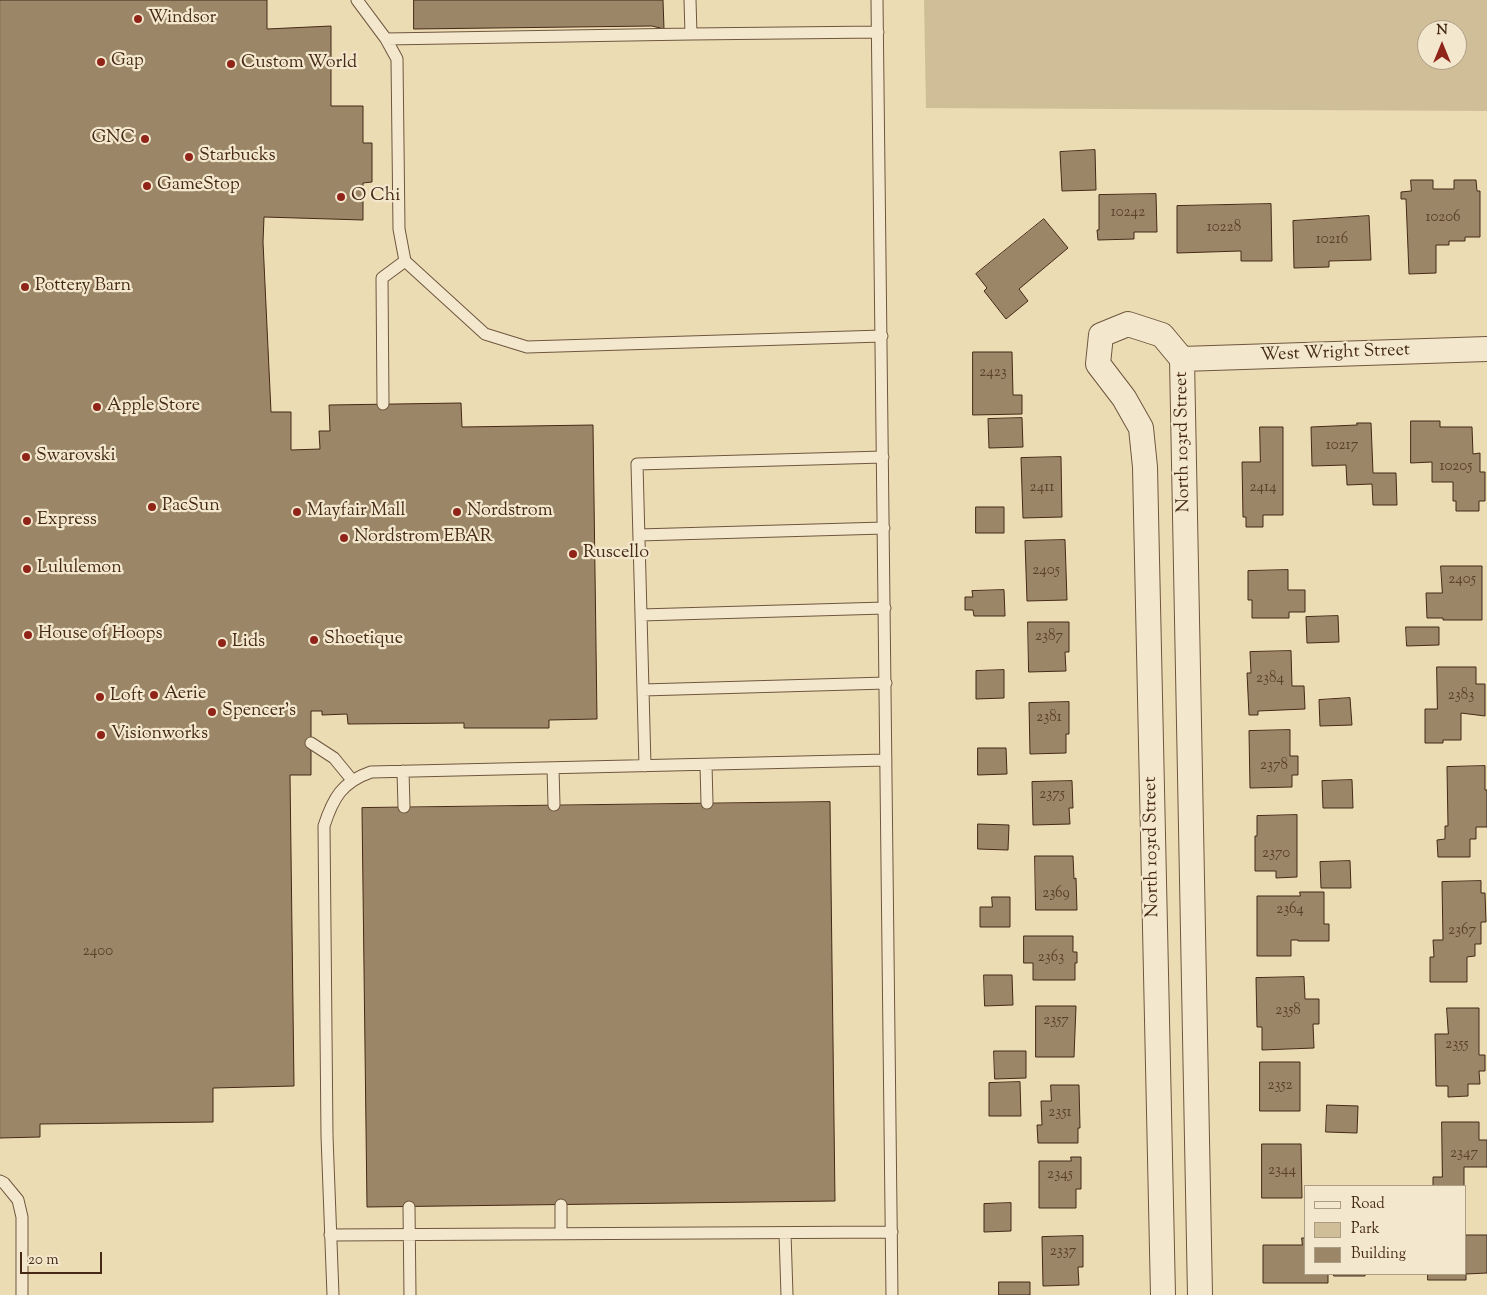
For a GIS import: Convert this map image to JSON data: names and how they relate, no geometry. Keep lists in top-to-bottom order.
{
  "streets": {
    "street": ["West Wright Street", "North 103rd Street"]
  },
  "crossings": [
    ["West Wright Street", "North 103rd Street"]
  ],
  "places": [
    "Windsor",
    "Gap",
    "Custom World",
    "GNC",
    "Starbucks",
    "GameStop",
    "O Chi",
    "Pottery Barn",
    "Apple Store",
    "Swarovski",
    "PacSun",
    "Mayfair Mall",
    "Nordstrom",
    "Express",
    "Nordstrom EBAR",
    "Ruscello",
    "Lululemon",
    "House of Hoops",
    "Shoetique",
    "Lids",
    "Aerie",
    "Loft",
    "Spencer's",
    "Visionworks"
  ],
  "house_numbers": [
    "10242",
    "10206",
    "10228",
    "10216",
    "2423",
    "10217",
    "10205",
    "2411",
    "2414",
    "2405",
    "2405",
    "2387",
    "2384",
    "2383",
    "2381",
    "2378",
    "2375",
    "2370",
    "2369",
    "2364",
    "2367",
    "2400",
    "2363",
    "2358",
    "2357",
    "2355",
    "2352",
    "2351",
    "2347",
    "2344",
    "2345",
    "2337"
  ],
  "legend": ["Road", "Park", "Building"],
  "scale_bar": "20 m",
  "north": "top"
}
